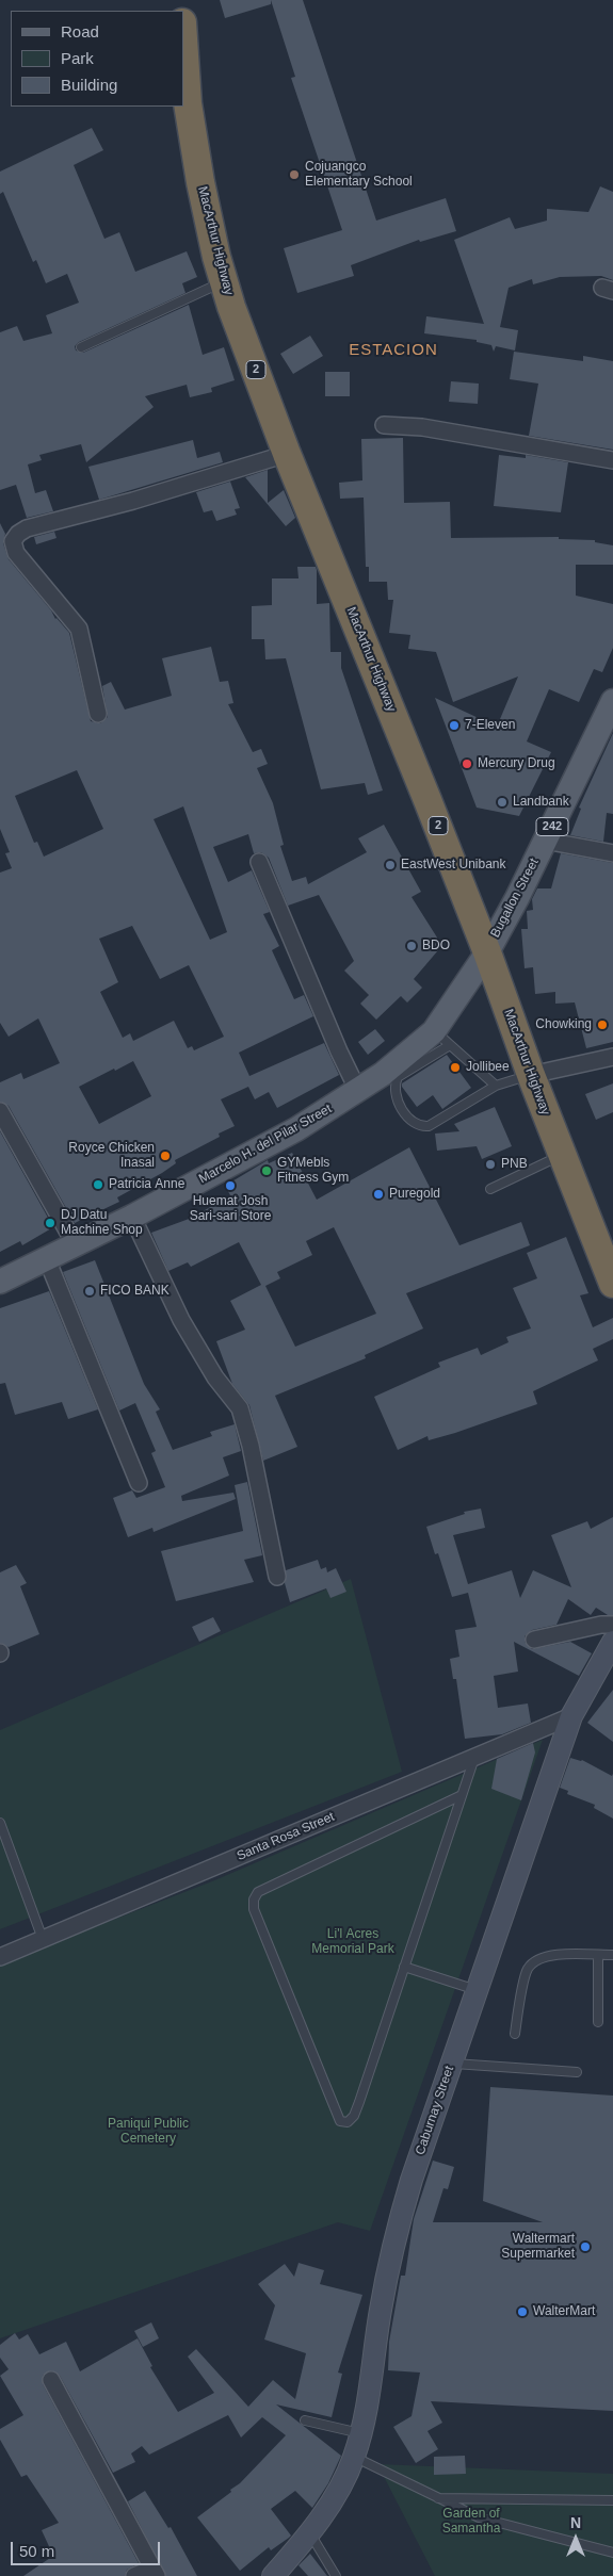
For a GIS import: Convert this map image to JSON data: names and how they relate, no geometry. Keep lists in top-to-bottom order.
{
  "streets": {
    "highway": ["MacArthur Highway", "2"],
    "main road": ["242", "Bugallon Street", "Marcelo H. del Pilar Street"],
    "street": ["Santa Rosa Street", "Caburnay Street"]
  },
  "crossings": [
    ["MacArthur Highway", "Bugallon Street"],
    ["MacArthur Highway", "Marcelo H. del Pilar Street"],
    ["Bugallon Street", "Marcelo H. del Pilar Street"],
    ["Santa Rosa Street", "Caburnay Street"]
  ],
  "districts": ["ESTACION"],
  "parks": ["Li'l Acres Memorial Park", "Paniqui Public Cemetery", "Garden of Samantha"],
  "places": [
    "Cojuangco Elementary School",
    "7-Eleven",
    "Mercury Drug",
    "Landbank",
    "EastWest Unibank",
    "BDO",
    "Chowking",
    "Jollibee",
    "Royce Chicken Inasal",
    "PNB",
    "GYMebls Fitness Gym",
    "Patricia Anne",
    "Huemat Josh Sari-sari Store",
    "Puregold",
    "DJ Datu Machine Shop",
    "FICO BANK",
    "Waltermart Supermarket",
    "WalterMart"
  ],
  "legend": ["Road", "Park", "Building"],
  "scale_bar": "50 m",
  "north": "top"
}
